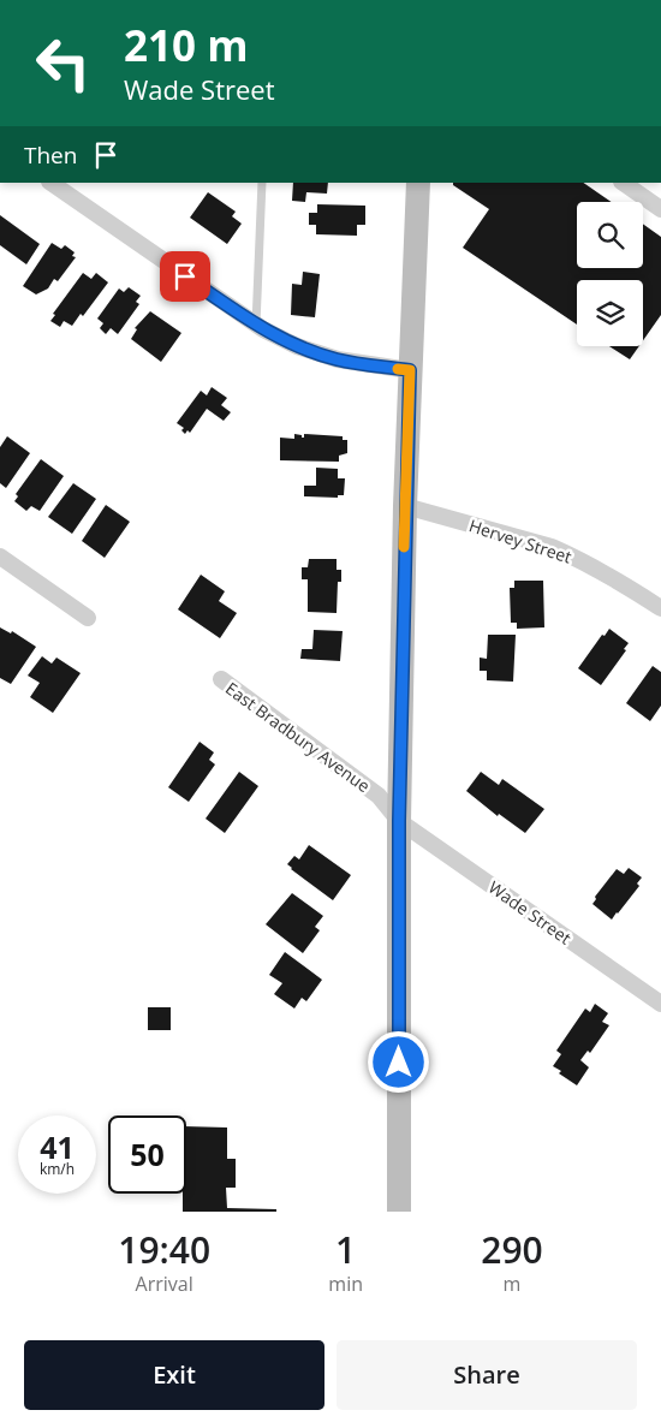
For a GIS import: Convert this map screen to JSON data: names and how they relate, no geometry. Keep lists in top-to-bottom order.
{
  "streets": {
    "street": ["Hervey Street", "East Bradbury Avenue", "Wade Street"]
  },
  "crossings": [
    ["East Bradbury Avenue", "Wade Street"]
  ],
  "page": {
    "turn": ["210 m", "Wade Street"],
    "then": "Then",
    "speed": "41 km/h",
    "limit": "50",
    "eta": [
      "19:40",
      "Arrival",
      "1",
      "min",
      "290",
      "m"
    ],
    "buttons": ["Exit", "Share"]
  }
}
